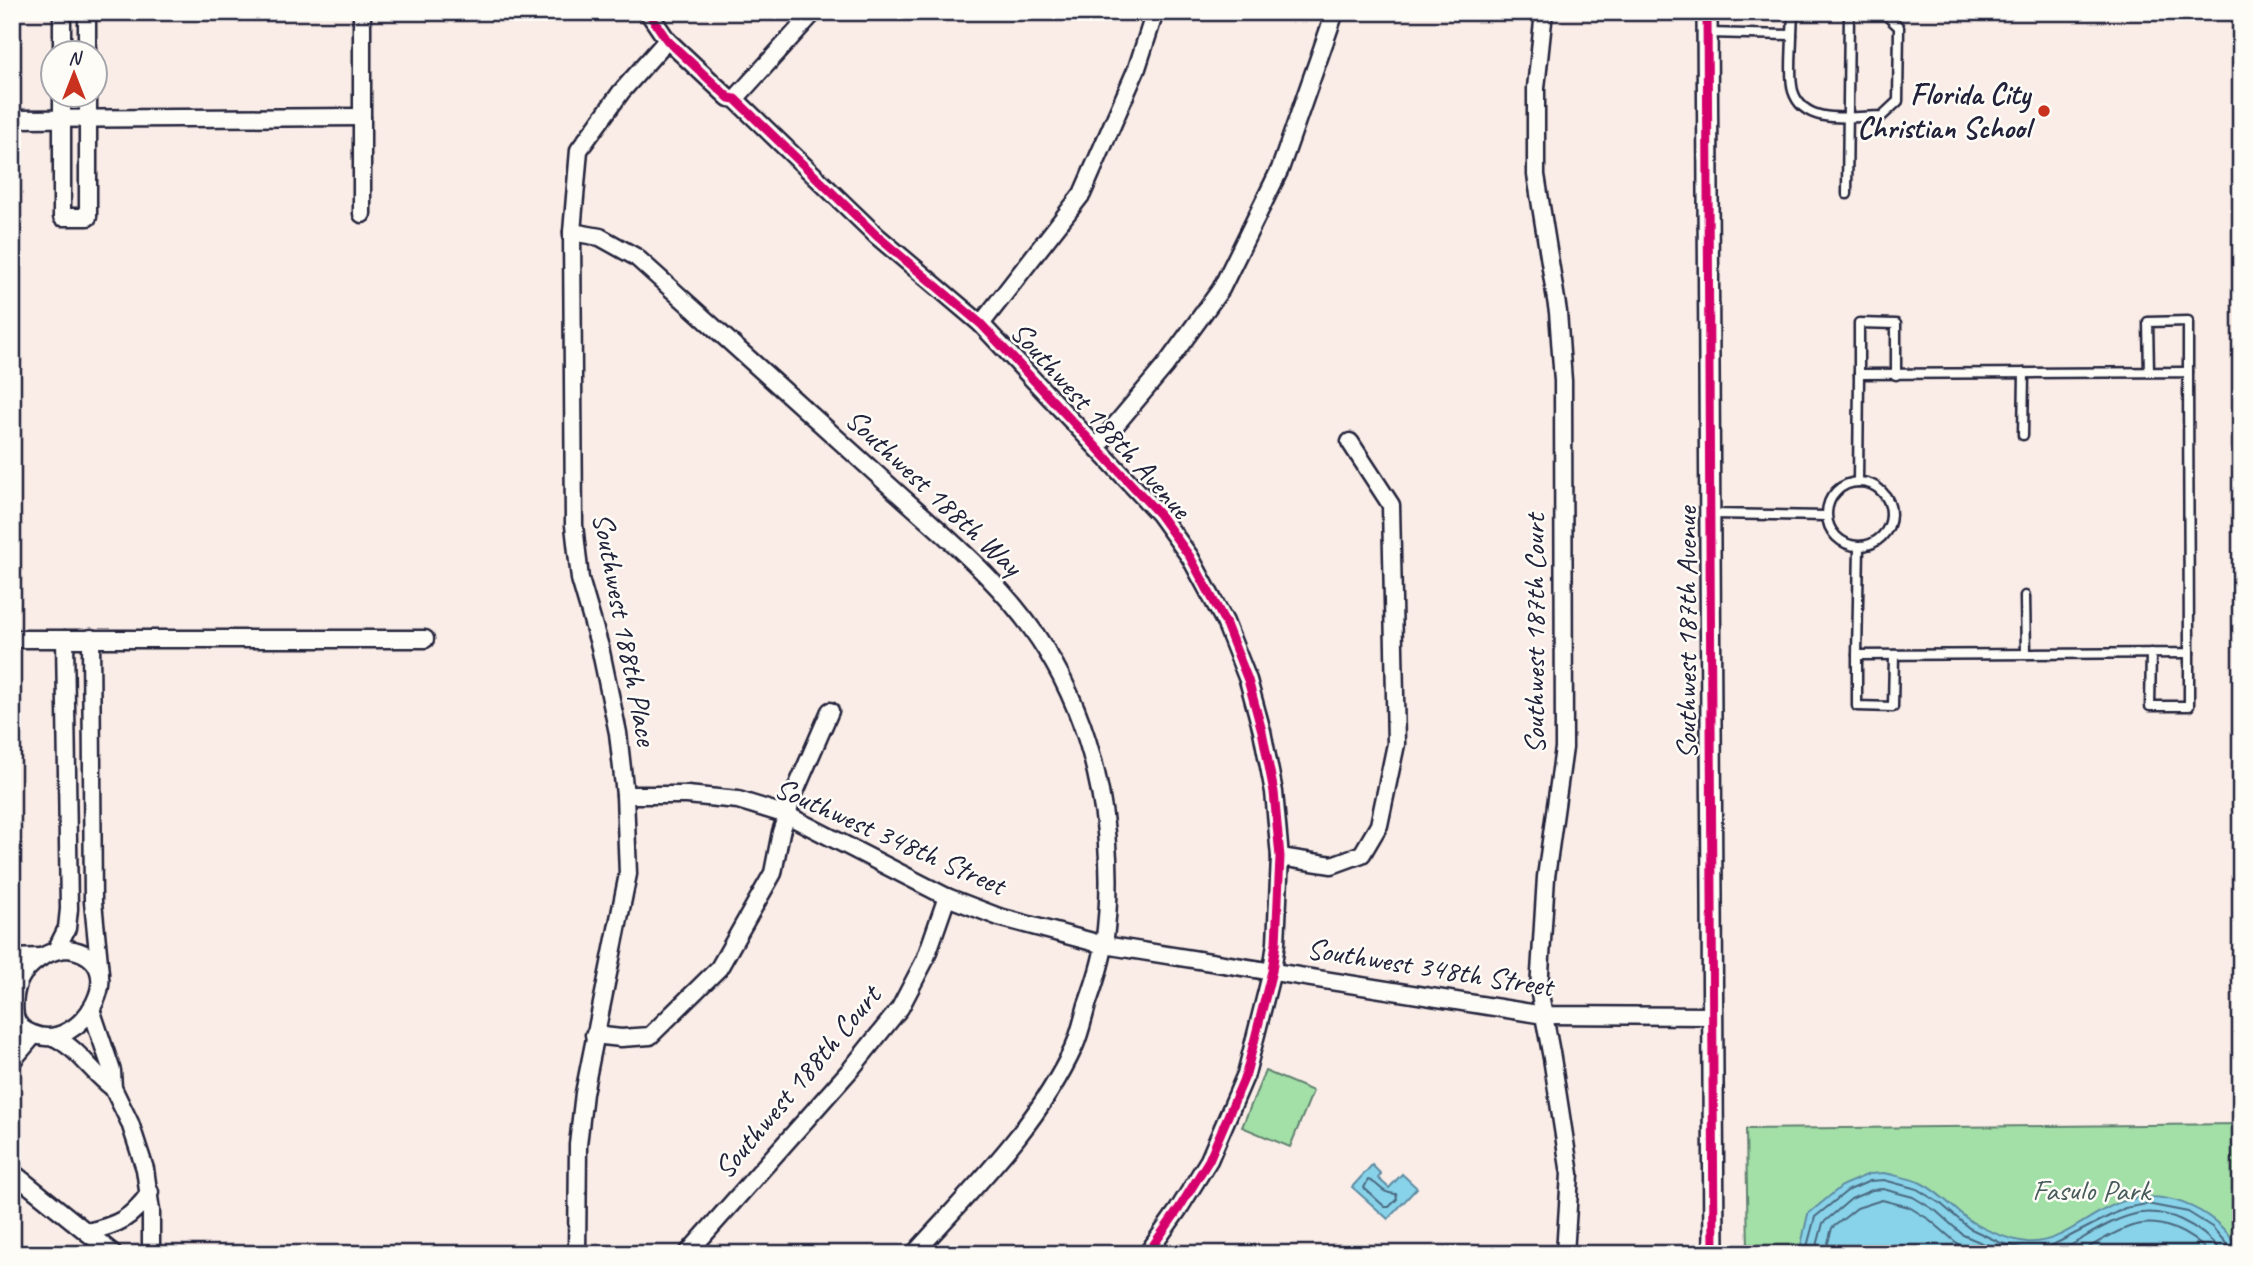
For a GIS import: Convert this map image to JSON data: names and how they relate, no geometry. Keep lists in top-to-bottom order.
{
  "streets": {
    "street": [
      "Southwest 188th Avenue",
      "Southwest 188th Way",
      "Southwest 188th Place",
      "Southwest 187th Avenue",
      "Southwest 187th Court",
      "Southwest 348th Street",
      "Southwest 188th Court"
    ]
  },
  "crossings": [
    ["Southwest 188th Avenue", "Southwest 188th Place"],
    ["Southwest 188th Avenue", "Southwest 348th Street"],
    ["Southwest 188th Way", "Southwest 188th Place"],
    ["Southwest 188th Way", "Southwest 348th Street"],
    ["Southwest 188th Place", "Southwest 348th Street"],
    ["Southwest 187th Avenue", "Southwest 348th Street"],
    ["Southwest 187th Court", "Southwest 348th Street"],
    ["Southwest 348th Street", "Southwest 188th Court"]
  ],
  "parks": ["Fasulo Park"],
  "places": ["Florida City Christian School"],
  "north": "top"
}
